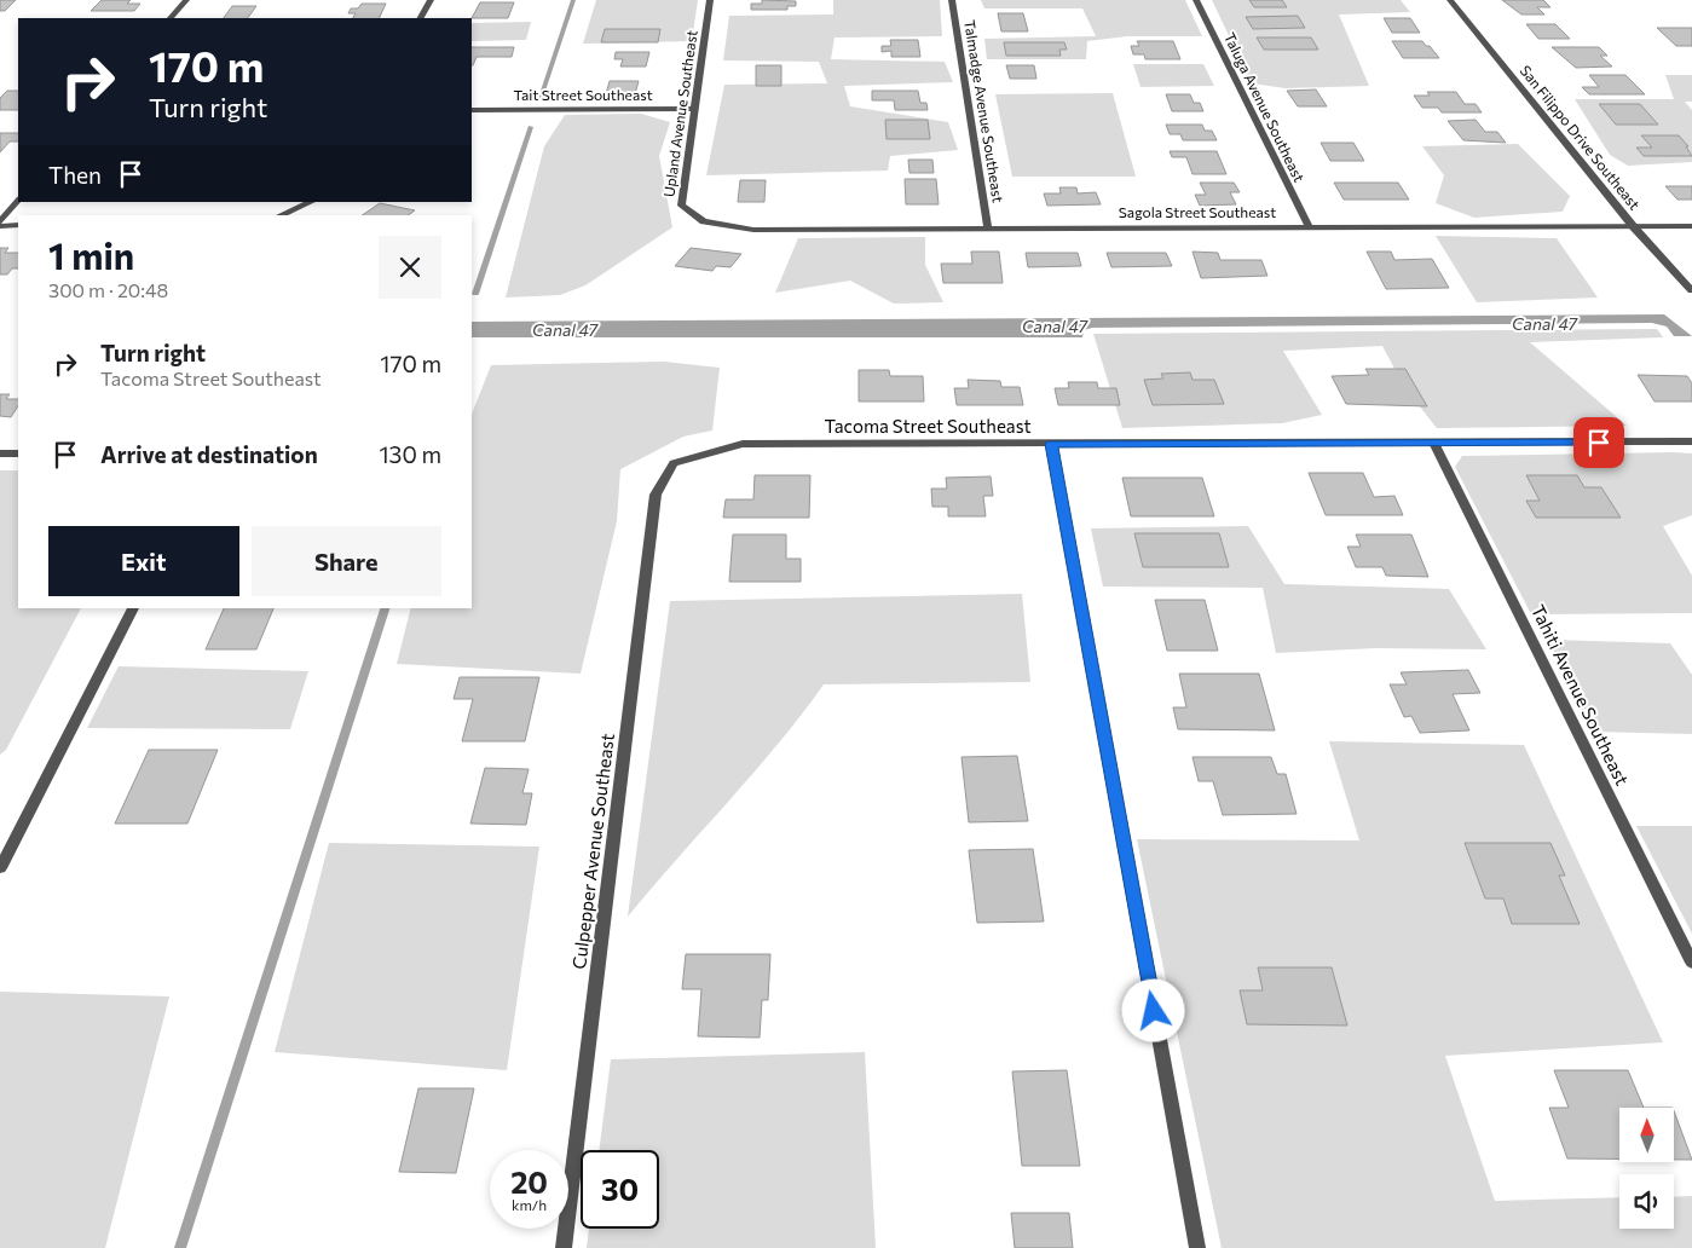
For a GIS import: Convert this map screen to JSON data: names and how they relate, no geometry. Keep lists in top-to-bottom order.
{
  "streets": {
    "street": [
      "Tait Street Southeast",
      "Taluga Avenue Southeast",
      "Talmadge Avenue Southeast",
      "Upland Avenue Southeast",
      "San Filippo Drive Southeast",
      "Sagola Street Southeast",
      "Tacoma Street Southeast",
      "Tahiti Avenue Southeast",
      "Culpepper Avenue Southeast"
    ]
  },
  "crossings": [
    ["Tait Street Southeast", "Upland Avenue Southeast"],
    ["Taluga Avenue Southeast", "Sagola Street Southeast"],
    ["Talmadge Avenue Southeast", "Sagola Street Southeast"],
    ["Upland Avenue Southeast", "Sagola Street Southeast"],
    ["San Filippo Drive Southeast", "Sagola Street Southeast"],
    ["Tacoma Street Southeast", "Tahiti Avenue Southeast"],
    ["Tacoma Street Southeast", "Culpepper Avenue Southeast"]
  ],
  "water": ["Canal 47"],
  "north": "top",
  "page": {
    "turn": ["170 m", "Turn right"],
    "then": "Then",
    "heading": ["1 min", "300 m · 20:48"],
    "list": [
      {
        "name": "Turn right",
        "note": "Tacoma Street Southeast",
        "value": "170 m"
      },
      {
        "name": "Arrive at destination",
        "value": "130 m"
      }
    ],
    "buttons": ["Exit", "Share"],
    "speed": "20 km/h",
    "limit": "30"
  }
}
